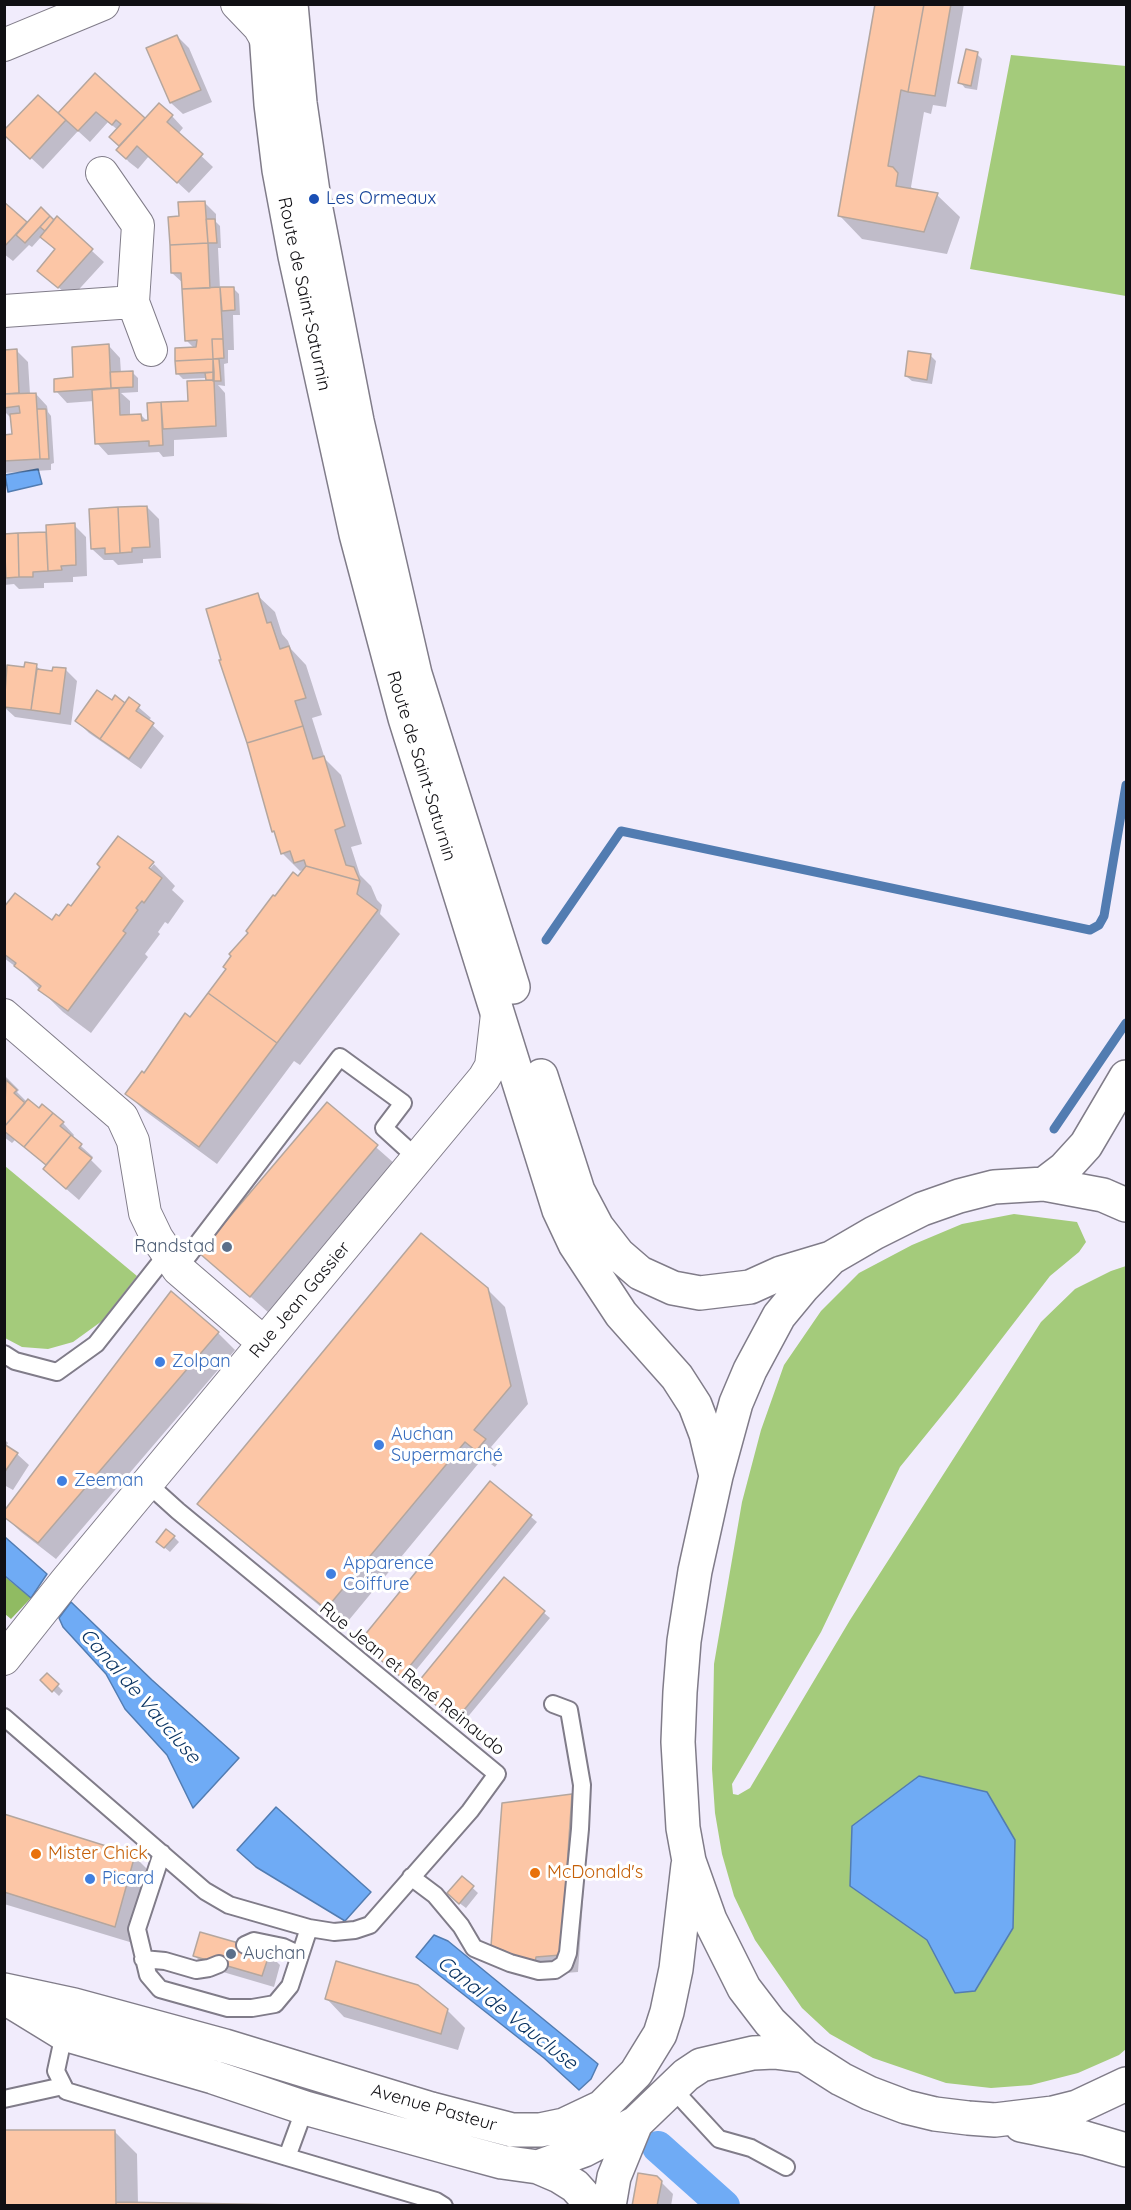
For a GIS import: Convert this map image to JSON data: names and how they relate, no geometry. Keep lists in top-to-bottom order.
{
  "streets": {
    "main road": ["Route de Saint-Saturnin", "Avenue Pasteur"],
    "street": ["Rue Jean Gassier"],
    "lane": ["Rue Jean et René Reinaudo"]
  },
  "crossings": [
    ["Route de Saint-Saturnin", "Rue Jean Gassier"],
    ["Rue Jean Gassier", "Rue Jean et René Reinaudo"]
  ],
  "water": ["Canal de Vaucluse"],
  "places": [
    "Les Ormeaux",
    "Randstad",
    "Zolpan",
    "Auchan Supermarché",
    "Zeeman",
    "Apparence Coiffure",
    "Mister Chick",
    "McDonald's",
    "Picard",
    "Auchan"
  ]
}
